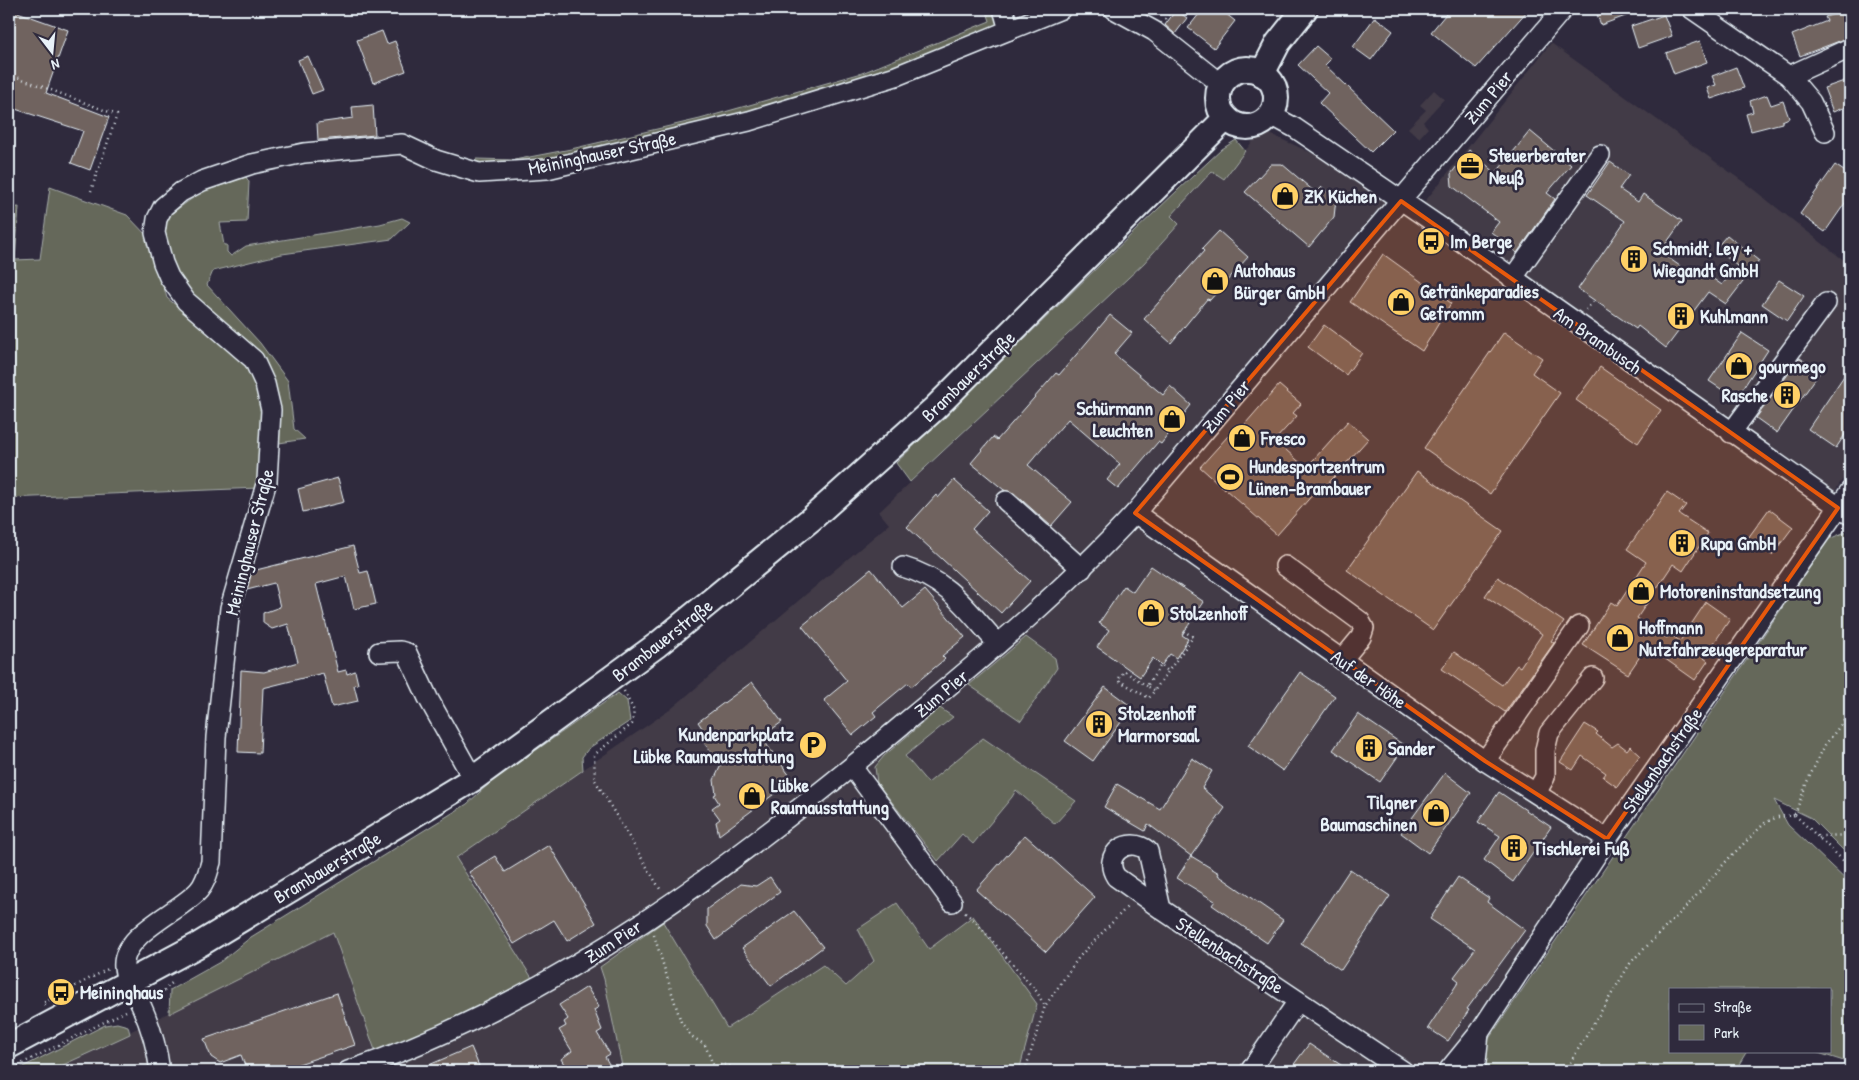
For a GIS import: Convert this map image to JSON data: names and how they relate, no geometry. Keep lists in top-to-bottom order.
{
  "streets": {
    "main road": ["Brambauerstraße"],
    "street": [
      "Zum Pier",
      "Meininghauser Straße",
      "Am Brambusch",
      "Auf der Höhe",
      "Stellenbachstraße"
    ]
  },
  "crossings": [
    ["Zum Pier", "Am Brambusch"],
    ["Zum Pier", "Auf der Höhe"],
    ["Meininghauser Straße", "Brambauerstraße"],
    ["Am Brambusch", "Brambauerstraße"],
    ["Am Brambusch", "Stellenbachstraße"],
    ["Auf der Höhe", "Stellenbachstraße"]
  ],
  "places": {
    "office": ["Steuerberater Neuß"],
    "shop": [
      "ZK Küchen",
      "Autohaus Bürger GmbH",
      "Getränkeparadies Gefromm",
      "gourmego",
      "Schürmann Leuchten",
      "Fresco",
      "Motoreninstandsetzung",
      "Stolzenhoff",
      "Hoffmann Nutzfahrzeugereparatur",
      "Lübke Raumausstattung",
      "Tilgner Baumaschinen"
    ],
    "bus stop": ["Im Berge", "Meininghaus"],
    "building": [
      "Schmidt, Ley + Wiegandt GmbH",
      "Kuhlmann",
      "Rasche",
      "Rupa GmbH",
      "Stolzenhoff Marmorsaal",
      "Sander",
      "Tischlerei Fuß"
    ],
    "sports": ["Hundesportzentrum Lünen-Brambauer"],
    "parking": ["Kundenparkplatz Lübke Raumausstattung"]
  },
  "legend": ["Straße", "Park"],
  "north": "bottom"
}
